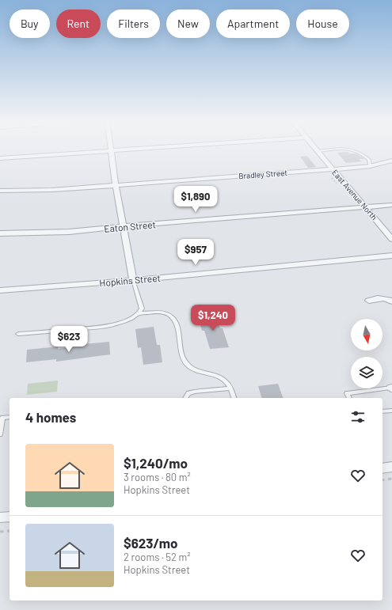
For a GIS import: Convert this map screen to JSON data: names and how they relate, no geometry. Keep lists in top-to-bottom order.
{
  "streets": {
    "street": [
      "Bradley Street",
      "East Avenue North",
      "Eaton Street",
      "Hopkins Street"
    ]
  },
  "crossings": [
    ["Bradley Street", "East Avenue North"],
    ["East Avenue North", "Eaton Street"]
  ],
  "north": "bottom",
  "page": {
    "chip": [
      "Buy",
      "Rent",
      "Filters",
      "New",
      "Apartment",
      "House"
    ],
    "price": [
      "$1,890",
      "$957",
      "$1,240",
      "$623"
    ],
    "heading": "4 homes",
    "list": [
      {
        "name": "$1,240/mo",
        "note": "3 rooms · 80 m² · Hopkins Street"
      },
      {
        "name": "$623/mo",
        "note": "2 rooms · 52 m² · Hopkins Street"
      }
    ]
  }
}
